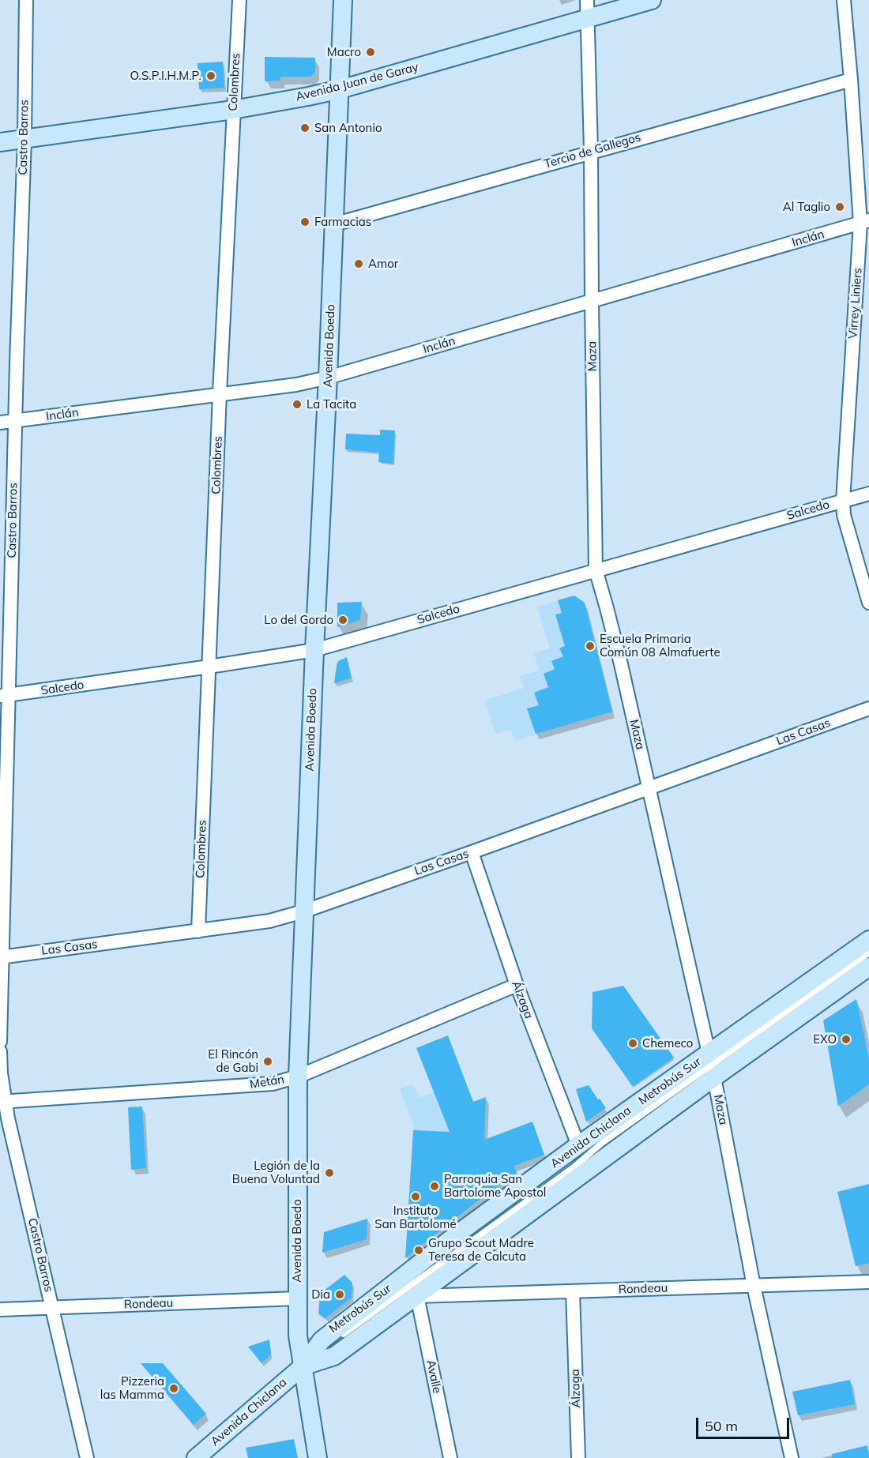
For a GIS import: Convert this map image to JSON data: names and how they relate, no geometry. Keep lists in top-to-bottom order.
{
  "streets": {
    "main road": ["Avenida Juan de Garay", "Avenida Boedo", "Avenida Chiclana"],
    "street": [
      "Colombres",
      "Castro Barros",
      "Tercio de Gallegos",
      "Inclán",
      "Virrey Liniers",
      "Maza",
      "Salcedo",
      "Las Casas",
      "Álzaga",
      "Metán",
      "Rondeau",
      "Avalle"
    ],
    "lane": ["Metrobús Sur"]
  },
  "crossings": [
    ["Colombres", "Avenida Juan de Garay"],
    ["Colombres", "Inclán"],
    ["Colombres", "Salcedo"],
    ["Colombres", "Las Casas"],
    ["Avenida Juan de Garay", "Castro Barros"],
    ["Avenida Juan de Garay", "Avenida Boedo"],
    ["Avenida Juan de Garay", "Maza"],
    ["Castro Barros", "Inclán"],
    ["Castro Barros", "Salcedo"],
    ["Castro Barros", "Las Casas"],
    ["Castro Barros", "Metán"],
    ["Castro Barros", "Rondeau"],
    ["Tercio de Gallegos", "Virrey Liniers"],
    ["Tercio de Gallegos", "Avenida Boedo"],
    ["Tercio de Gallegos", "Maza"],
    ["Inclán", "Virrey Liniers"],
    ["Inclán", "Avenida Boedo"],
    ["Inclán", "Maza"],
    ["Virrey Liniers", "Salcedo"],
    ["Avenida Boedo", "Salcedo"],
    ["Avenida Boedo", "Las Casas"],
    ["Avenida Boedo", "Metán"],
    ["Avenida Boedo", "Avenida Chiclana"],
    ["Avenida Boedo", "Rondeau"],
    ["Maza", "Salcedo"],
    ["Maza", "Las Casas"],
    ["Maza", "Metrobús Sur"],
    ["Maza", "Avenida Chiclana"],
    ["Maza", "Rondeau"],
    ["Las Casas", "Álzaga"],
    ["Álzaga", "Metán"],
    ["Álzaga", "Avenida Chiclana"],
    ["Álzaga", "Rondeau"],
    ["Metrobús Sur", "Avenida Chiclana"],
    ["Avenida Chiclana", "Rondeau"],
    ["Avenida Chiclana", "Avalle"],
    ["Rondeau", "Avalle"]
  ],
  "places": [
    "Macro",
    "O.S.P.I.H.M.P.",
    "San Antonio",
    "Al Taglio",
    "Farmacias",
    "Amor",
    "La Tacita",
    "Lo del Gordo",
    "Escuela Primaria Común 08 Almafuerte",
    "EXO",
    "Chemeco",
    "El Rincón de Gabi",
    "Legión de la Buena Voluntad",
    "Parroquia San Bartolome Apostol",
    "Instituto San Bartolomé",
    "Grupo Scout Madre Teresa de Calcuta",
    "Dia",
    "Pizzeria las Mamma"
  ],
  "scale_bar": "50 m"
}
